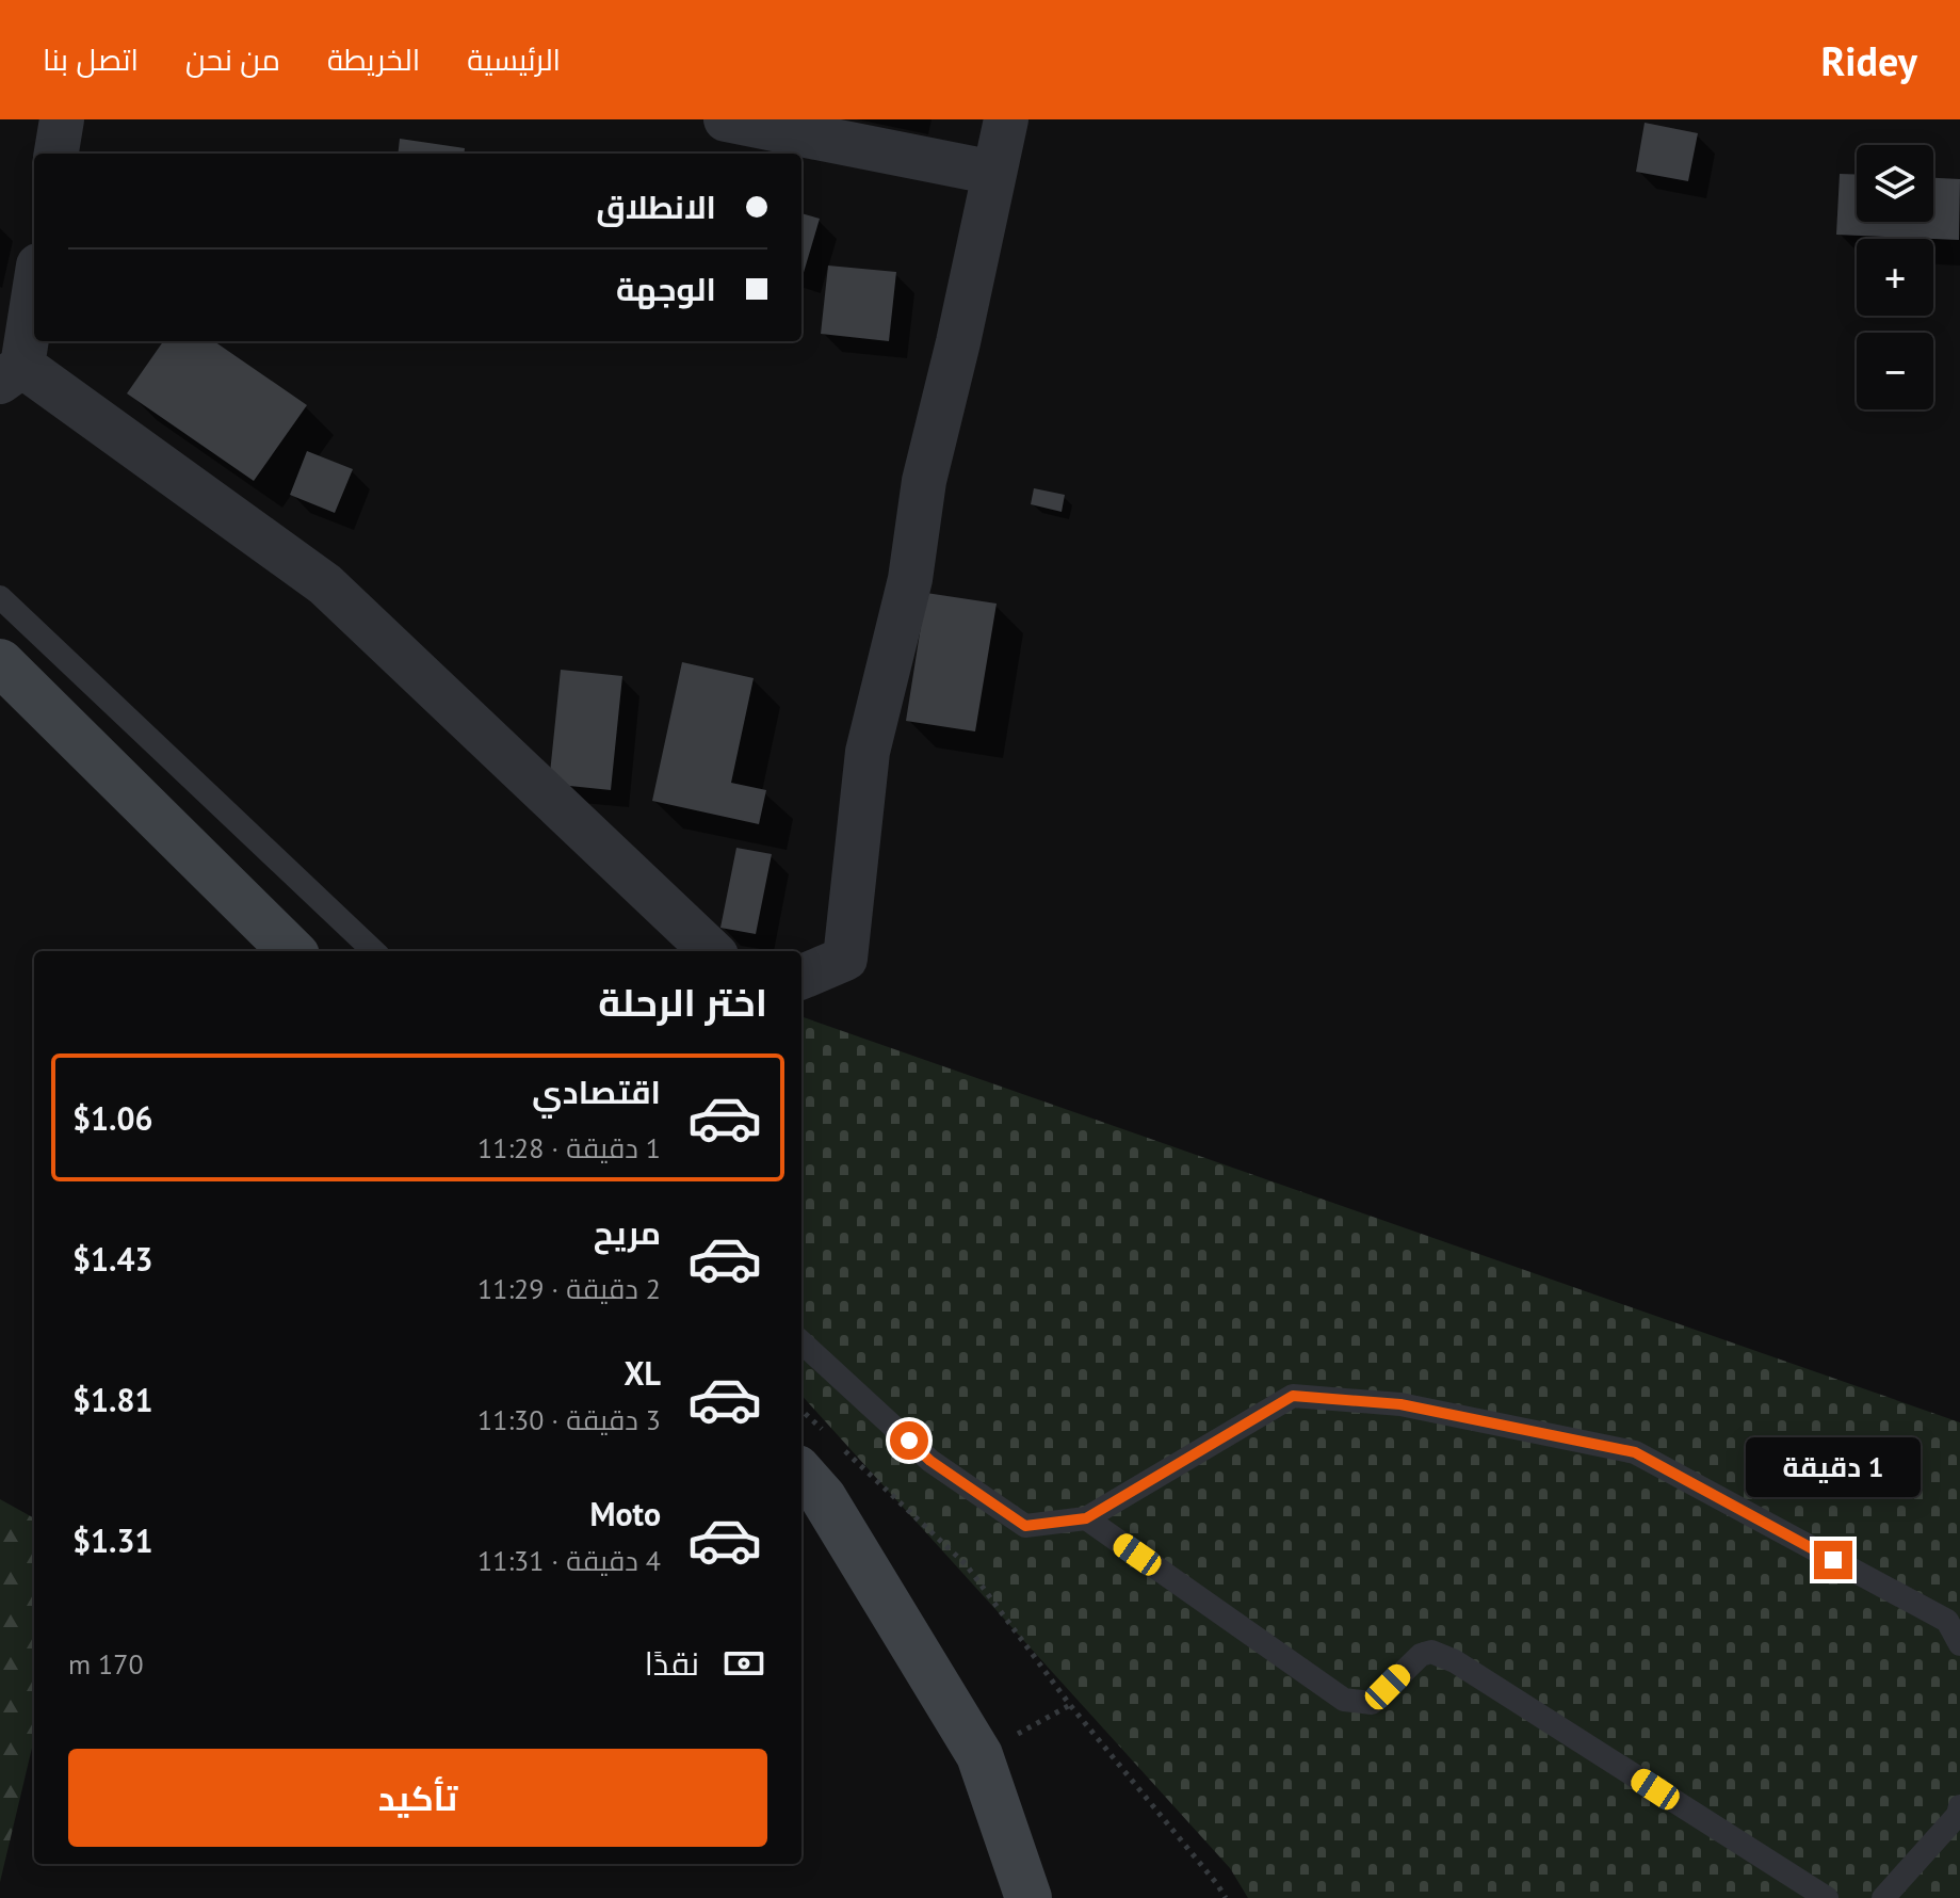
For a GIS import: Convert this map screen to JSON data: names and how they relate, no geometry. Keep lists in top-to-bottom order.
{
  "page": {
    "header": "Ridey",
    "nav": [
      "الرئيسية",
      "الخريطة",
      "من نحن",
      "اتصل بنا"
    ],
    "map_buttons": ["+", "−"],
    "banner": ["الانطلاق", "الوجهة"],
    "heading": "اختر الرحلة",
    "list": [
      {
        "name": "اقتصادي",
        "note": "1 دقيقة · 11:28",
        "value": "$1.06"
      },
      {
        "name": "مريح",
        "note": "2 دقيقة · 11:29",
        "value": "$1.43"
      },
      {
        "name": "XL",
        "note": "3 دقيقة · 11:30",
        "value": "$1.81"
      },
      {
        "name": "Moto",
        "note": "4 دقيقة · 11:31",
        "value": "$1.31"
      }
    ],
    "bubble": "1 دقيقة",
    "pay": ["نقدًا", "170 m"],
    "buttons": "تأكيد"
  }
}
